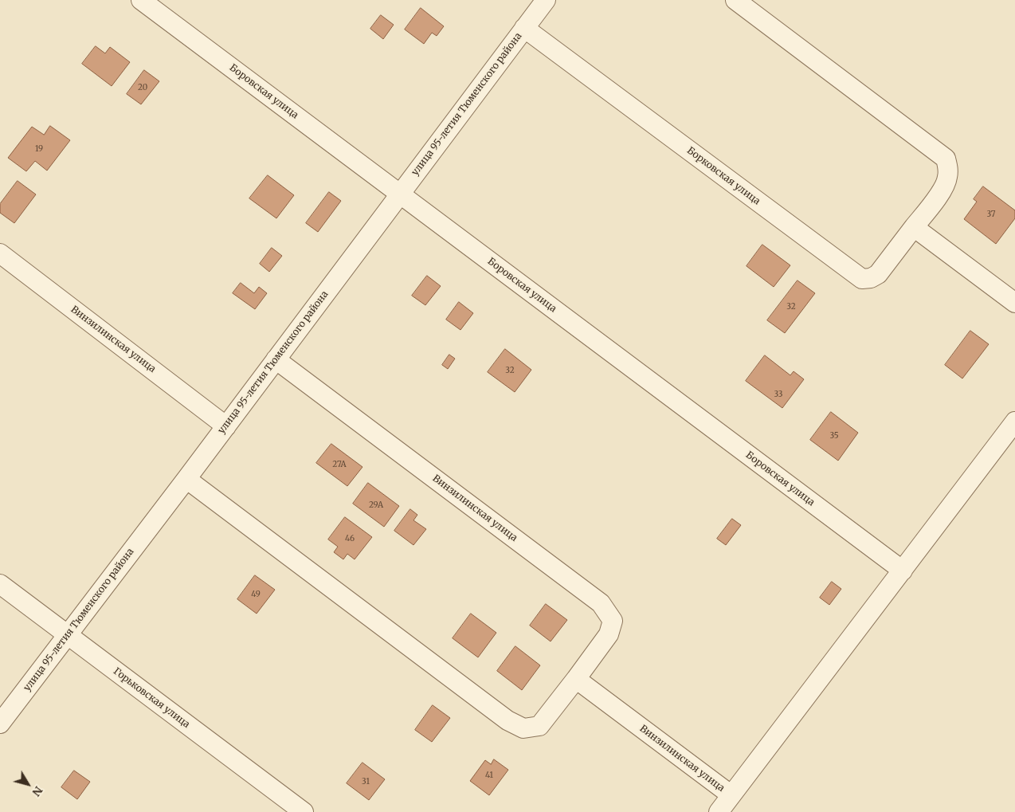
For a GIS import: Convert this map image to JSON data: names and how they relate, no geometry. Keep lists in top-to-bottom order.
{
  "streets": {
    "street": [
      "Боровская улица",
      "улица 95-летия Тюменского района",
      "Борковская улица",
      "Винзилинская улица",
      "Горьковская улица"
    ]
  },
  "crossings": [
    ["Боровская улица", "улица 95-летия Тюменского района"],
    ["улица 95-летия Тюменского района", "Борковская улица"],
    ["улица 95-летия Тюменского района", "Винзилинская улица"],
    ["улица 95-летия Тюменского района", "Горьковская улица"]
  ],
  "house_numbers": [
    "20",
    "19",
    "37",
    "32",
    "32",
    "33",
    "35",
    "27А",
    "29А",
    "46",
    "49",
    "41",
    "31"
  ],
  "north": "bottom right"
}
